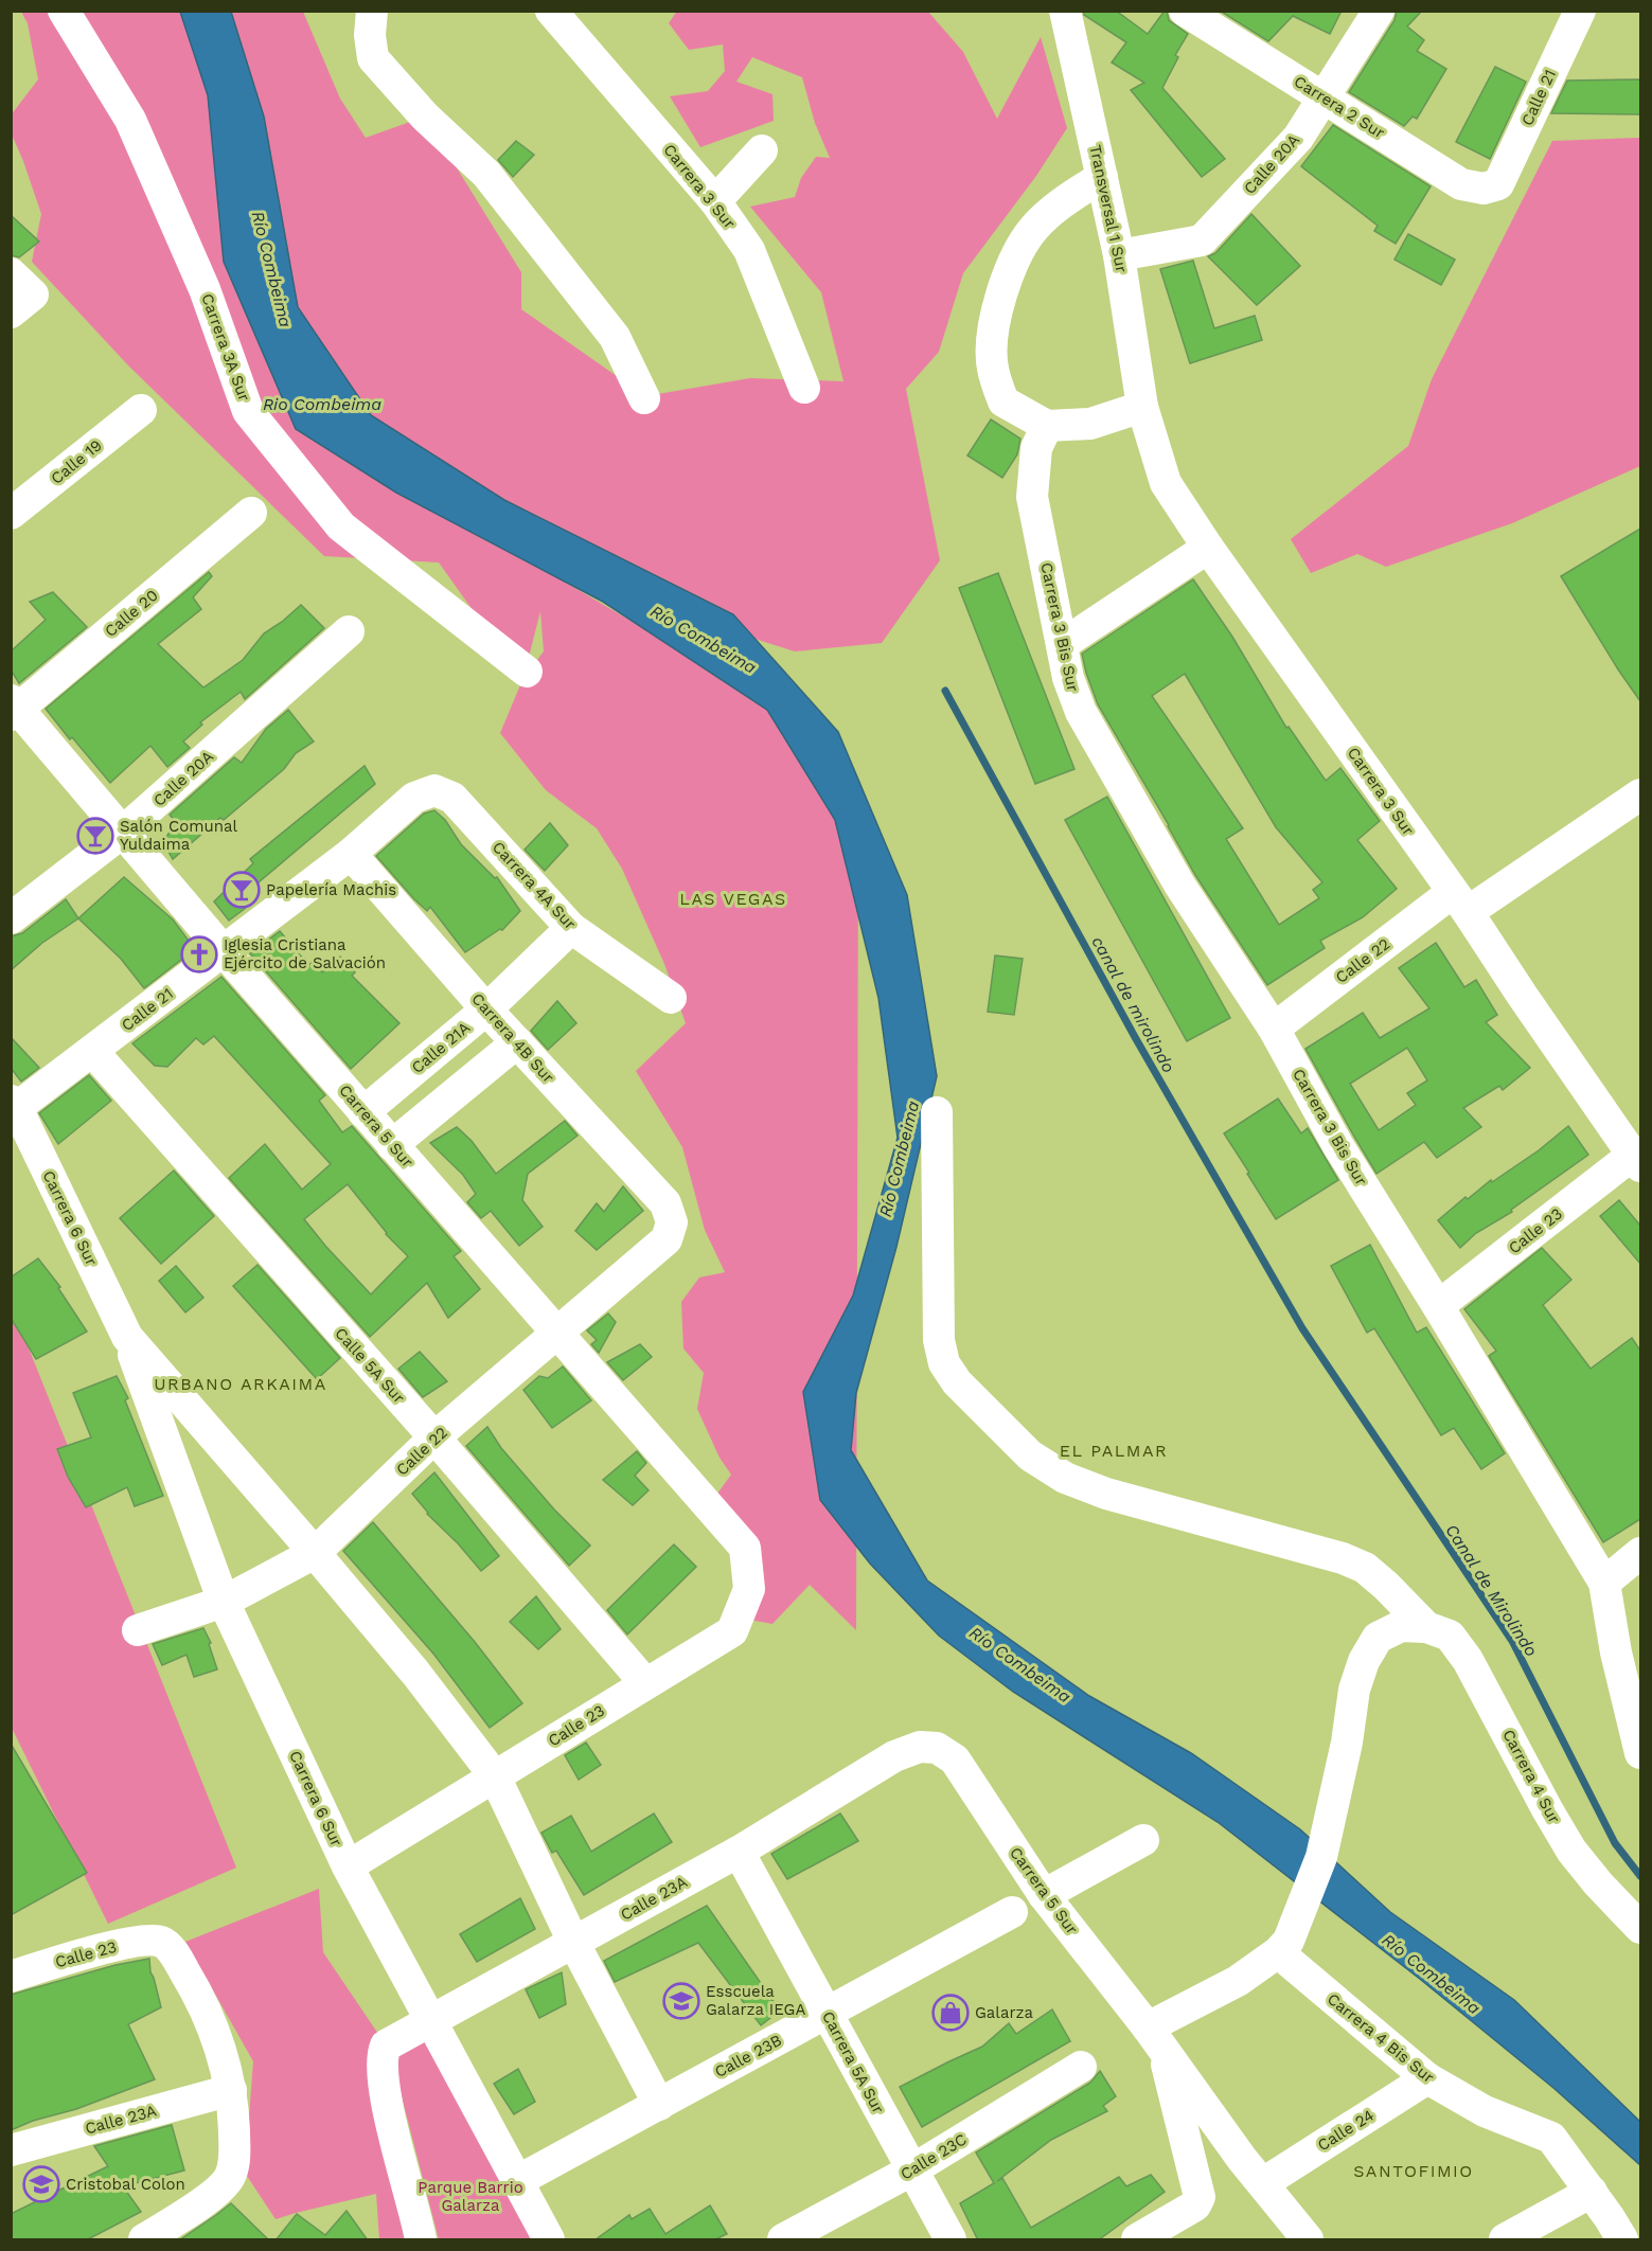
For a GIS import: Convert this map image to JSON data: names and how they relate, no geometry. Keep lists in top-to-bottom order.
{
  "streets": {
    "street": [
      "Calle 21",
      "Carrera 2 Sur",
      "Calle 20A",
      "Carrera 3 Sur",
      "Transversal 1 Sur",
      "Carrera 3A Sur",
      "Calle 19",
      "Calle 20",
      "Carrera 3 Bis Sur",
      "Carrera 4A Sur",
      "Calle 22",
      "Carrera 4B Sur",
      "Calle 21A",
      "Carrera 5 Sur",
      "Carrera 6 Sur",
      "Calle 23",
      "Calle 5A Sur",
      "Carrera 4 Sur",
      "Calle 23A",
      "Carrera 4 Bis Sur",
      "Calle 23B",
      "Carrera 5A Sur",
      "Calle 24",
      "Calle 23C"
    ]
  },
  "crossings": [
    ["Calle 21", "Carrera 2 Sur"],
    ["Calle 21", "Carrera 4A Sur"],
    ["Calle 21", "Carrera 4B Sur"],
    ["Calle 21", "Carrera 5 Sur"],
    ["Calle 21", "Carrera 6 Sur"],
    ["Calle 21", "Calle 5A Sur"],
    ["Carrera 2 Sur", "Calle 20A"],
    ["Calle 20A", "Transversal 1 Sur"],
    ["Calle 20A", "Carrera 5 Sur"],
    ["Carrera 3 Sur", "Transversal 1 Sur"],
    ["Carrera 3 Sur", "Calle 22"],
    ["Carrera 3 Sur", "Calle 23"],
    ["Calle 20", "Carrera 5 Sur"],
    ["Carrera 3 Bis Sur", "Calle 22"],
    ["Carrera 3 Bis Sur", "Calle 23"],
    ["Carrera 4A Sur", "Calle 21A"],
    ["Calle 22", "Carrera 4B Sur"],
    ["Calle 22", "Carrera 5 Sur"],
    ["Calle 22", "Carrera 6 Sur"],
    ["Calle 22", "Calle 5A Sur"],
    ["Carrera 4B Sur", "Calle 21A"],
    ["Calle 21A", "Carrera 5 Sur"],
    ["Carrera 5 Sur", "Calle 23"],
    ["Carrera 5 Sur", "Calle 23A"],
    ["Carrera 5 Sur", "Calle 24"],
    ["Carrera 6 Sur", "Calle 23"],
    ["Carrera 6 Sur", "Calle 23A"],
    ["Carrera 6 Sur", "Calle 23B"],
    ["Calle 23", "Calle 5A Sur"],
    ["Calle 23", "Calle 23A"],
    ["Calle 23A", "Carrera 5A Sur"],
    ["Carrera 4 Bis Sur", "Calle 24"],
    ["Calle 23B", "Carrera 5A Sur"],
    ["Carrera 5A Sur", "Calle 23C"]
  ],
  "districts": [
    "LAS VEGAS",
    "URBANO ARKAIMA",
    "EL PALMAR",
    "SANTOFIMIO"
  ],
  "water": [
    "Río Combeima",
    "Rio Combeima",
    "canal de mirolindo",
    "Canal de Mirolindo"
  ],
  "parks": ["Parque Barrio Galarza"],
  "places": {
    "bar": ["Salón Comunal Yuldaima", "Papelería Machis"],
    "church": ["Iglesia Cristiana Ejército de Salvación"],
    "school or university": ["Esscuela Galarza IEGA", "Cristobal Colon"],
    "shop": ["Galarza"]
  }
}
